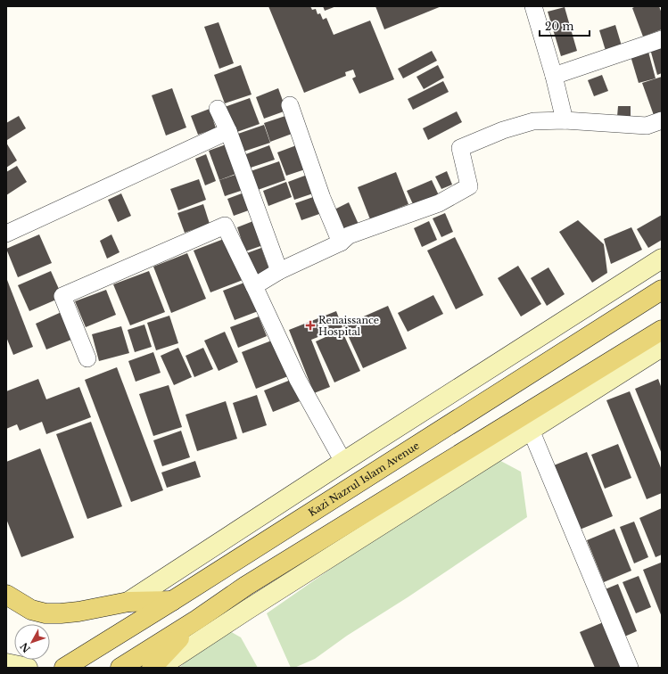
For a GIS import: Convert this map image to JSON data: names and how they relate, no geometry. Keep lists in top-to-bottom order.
{
  "streets": {
    "main road": ["Kazi Nazrul Islam Avenue"]
  },
  "places": {
    "health": ["Renaissance Hospital"]
  },
  "scale_bar": "20 m",
  "north": "bottom left"
}
